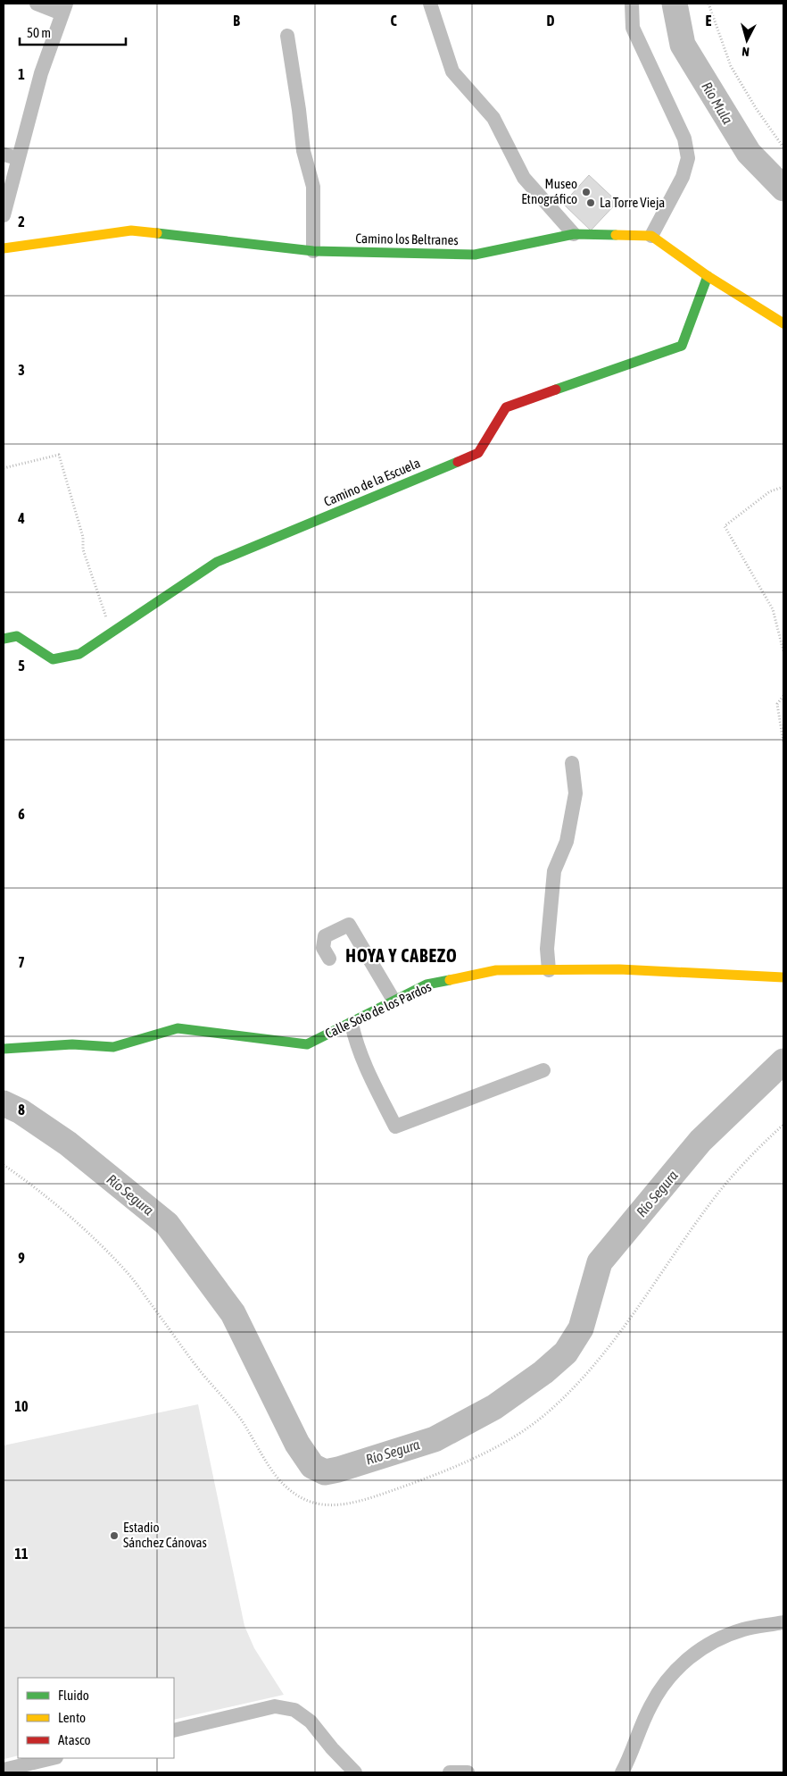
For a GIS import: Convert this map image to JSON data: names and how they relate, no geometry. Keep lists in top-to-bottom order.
{
  "streets": {
    "street": ["Camino los Beltranes", "Camino de la Escuela", "Calle Soto de los Pardos"]
  },
  "districts": ["HOYA Y CABEZO"],
  "water": ["Río Mula", "Río Segura"],
  "places": ["Museo Etnográfico", "La Torre Vieja", "Estadio Sánchez Cánovas"],
  "legend": ["Fluido", "Lento", "Atasco"],
  "scale_bar": "50 m",
  "north": "bottom",
  "grid": {
    "columns": [
      "B",
      "C",
      "D",
      "E"
    ],
    "rows": [
      "1",
      "2",
      "3",
      "4",
      "5",
      "6",
      "7",
      "8",
      "9",
      "10",
      "11"
    ]
  }
}
